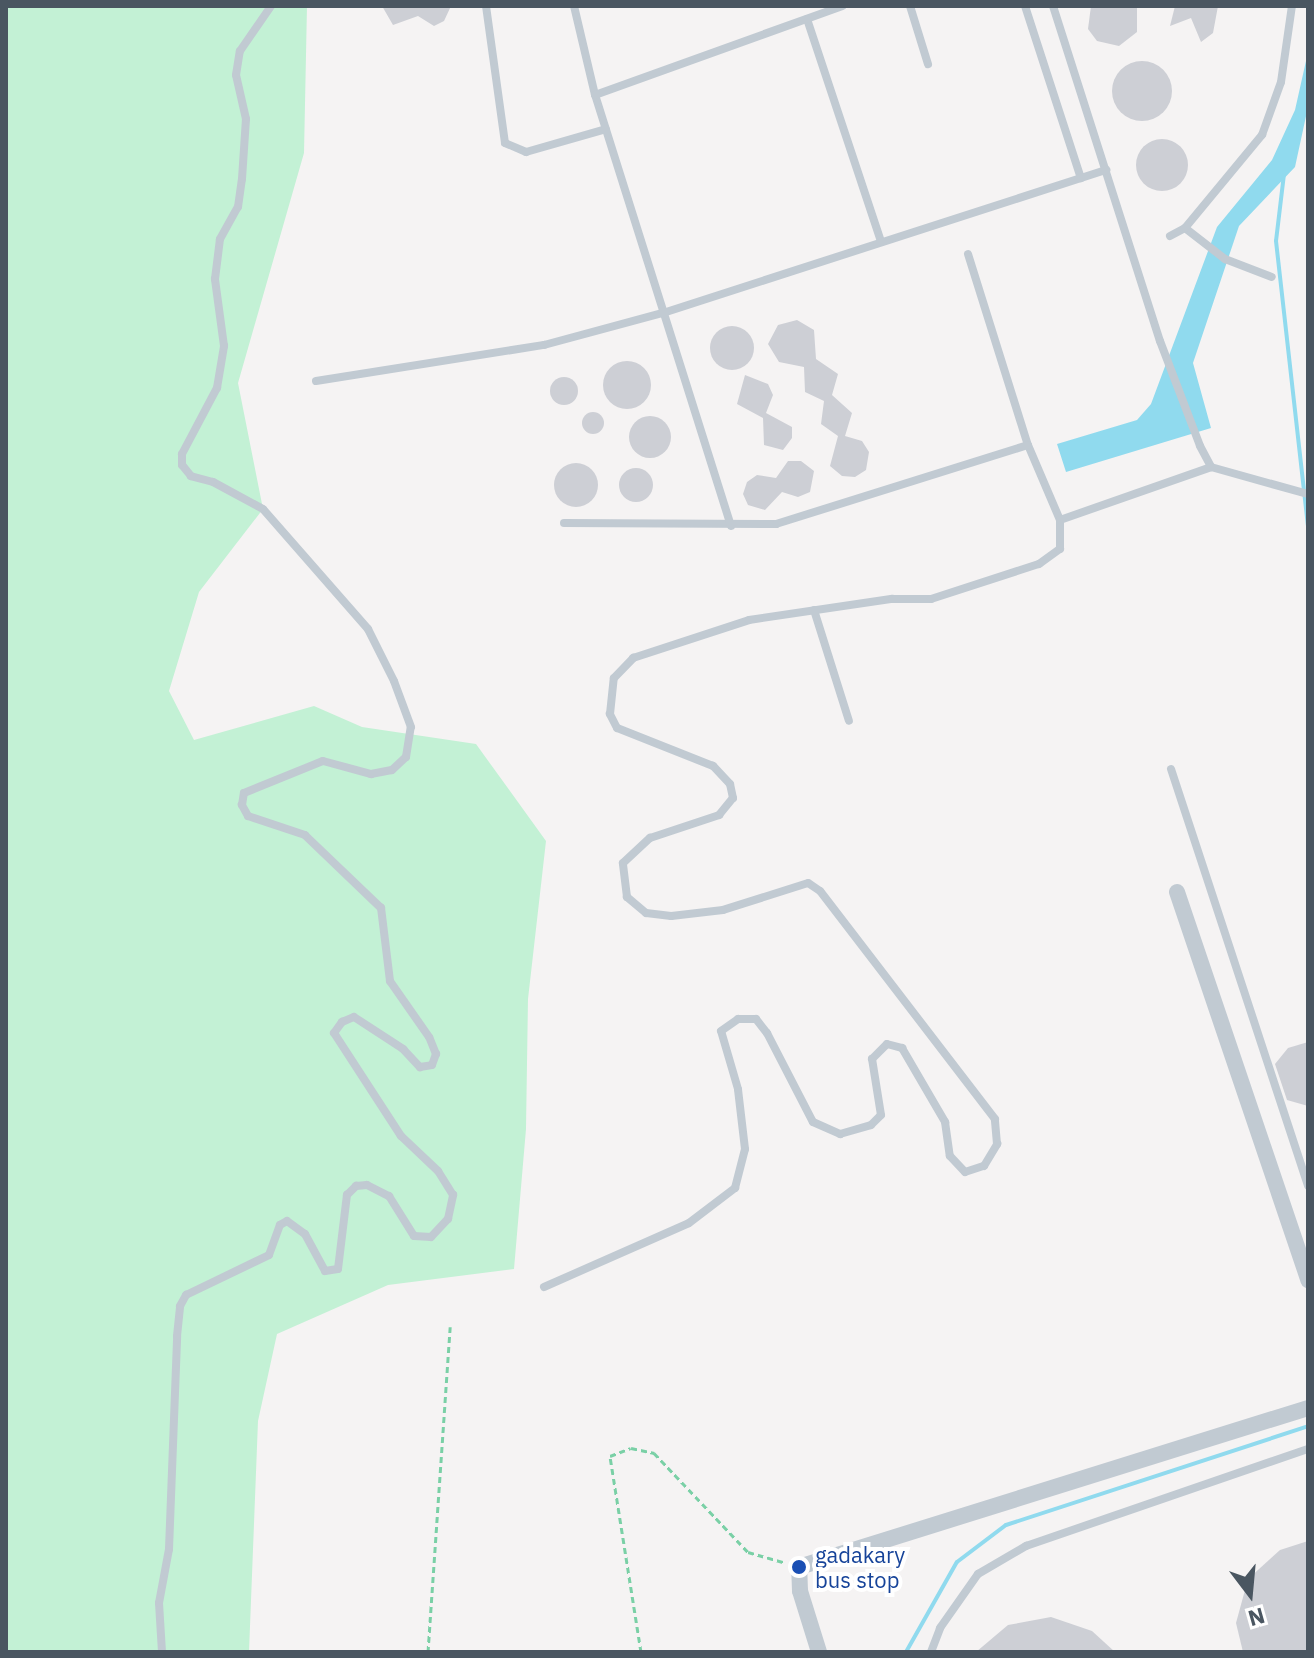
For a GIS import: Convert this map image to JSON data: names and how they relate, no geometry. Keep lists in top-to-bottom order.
{
  "places": ["gadakary bus stop"],
  "north": "bottom"
}
